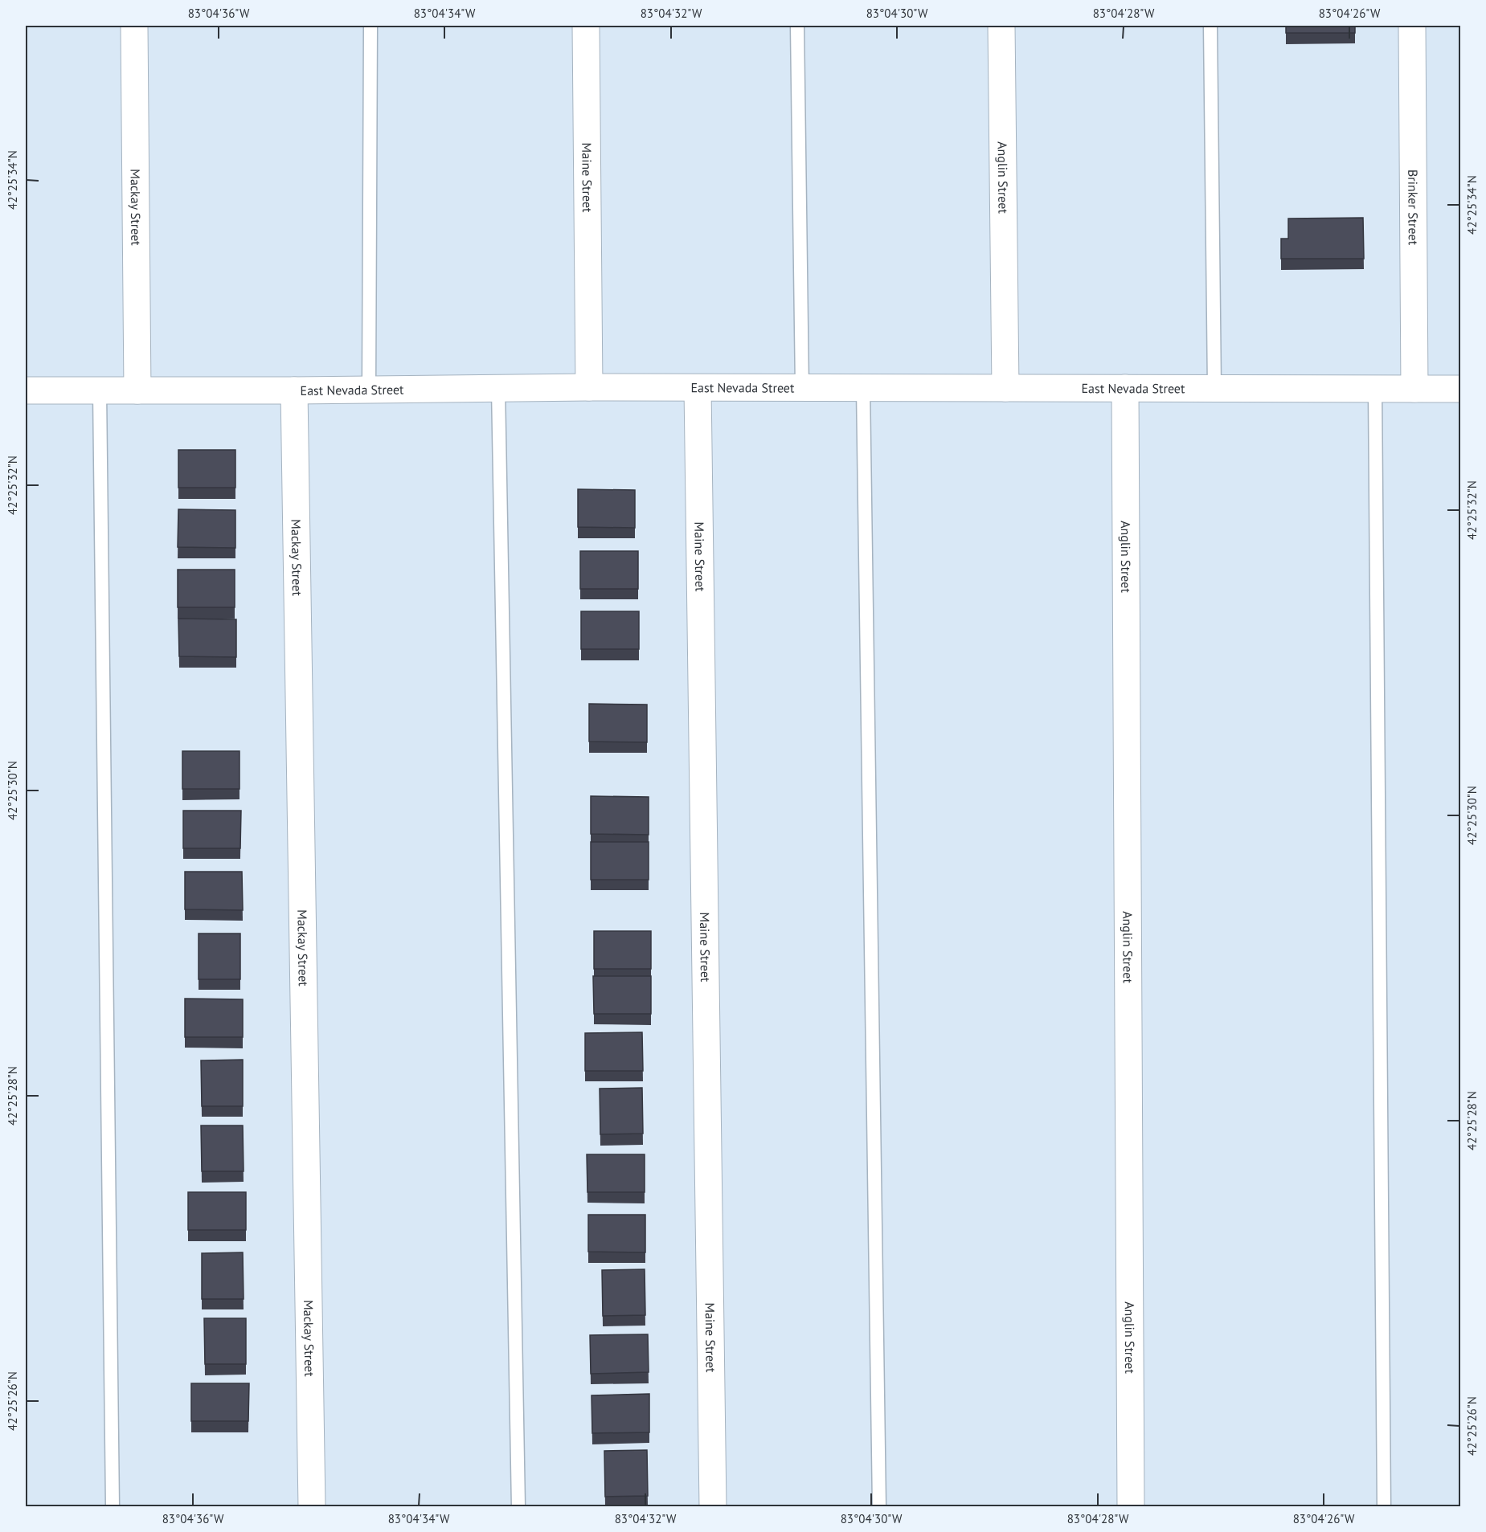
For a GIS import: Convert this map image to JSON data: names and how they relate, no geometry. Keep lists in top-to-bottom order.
{
  "streets": {
    "street": [
      "Maine Street",
      "Anglin Street",
      "Brinker Street",
      "Mackay Street",
      "East Nevada Street"
    ]
  },
  "crossings": [
    ["Maine Street", "East Nevada Street"],
    ["Anglin Street", "East Nevada Street"],
    ["Brinker Street", "East Nevada Street"],
    ["Mackay Street", "East Nevada Street"]
  ],
  "coordinates": [
    "83°04'36\"W",
    "83°04'34\"W",
    "83°04'32\"W",
    "83°04'30\"W",
    "83°04'28\"W",
    "83°04'26\"W",
    "42°25'34\"N",
    "42°25'32\"N",
    "42°25'30\"N",
    "42°25'28\"N",
    "42°25'26\"N"
  ]
}
